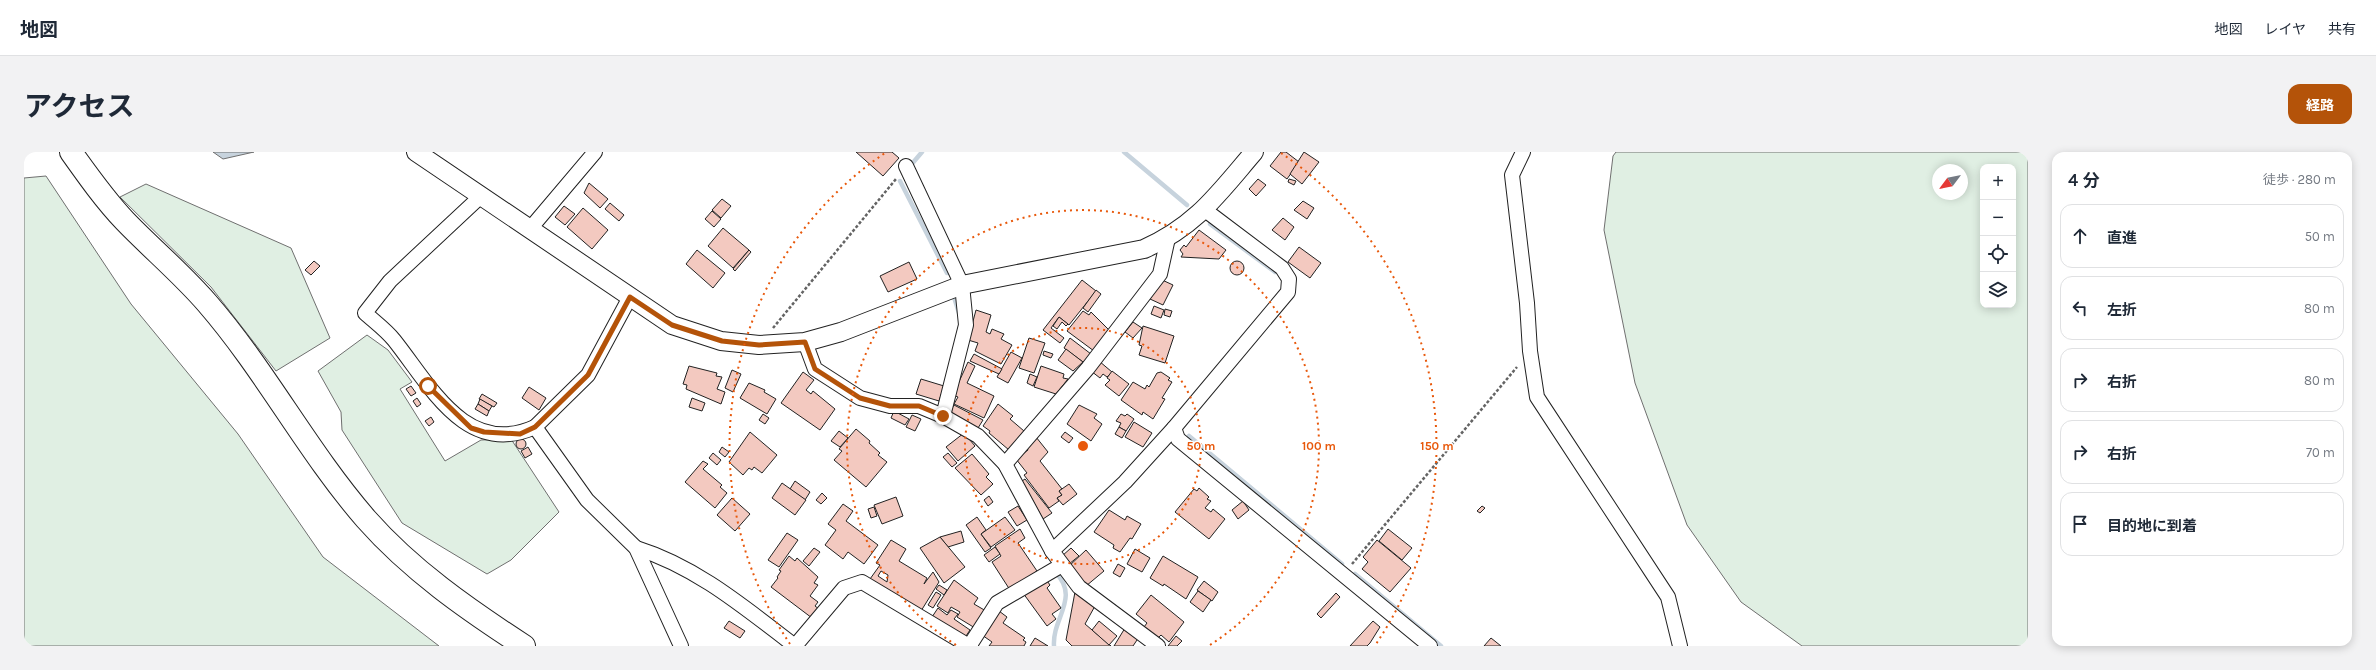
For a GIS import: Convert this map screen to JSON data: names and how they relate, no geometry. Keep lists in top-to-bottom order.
{
  "north": "bottom left",
  "page": {
    "header": "地図",
    "nav": ["地図", "レイヤ", "共有"],
    "title": "アクセス",
    "buttons": "経路",
    "heading": ["4 分", "徒歩 · 280 m"],
    "map_buttons": ["+", "−"],
    "list": [
      ["直進", "50 m"],
      ["左折", "80 m"],
      ["右折", "80 m"],
      ["右折", "70 m"],
      "目的地に到着"
    ]
  },
  "rings": ["50 m", "100 m", "150 m"]
}
